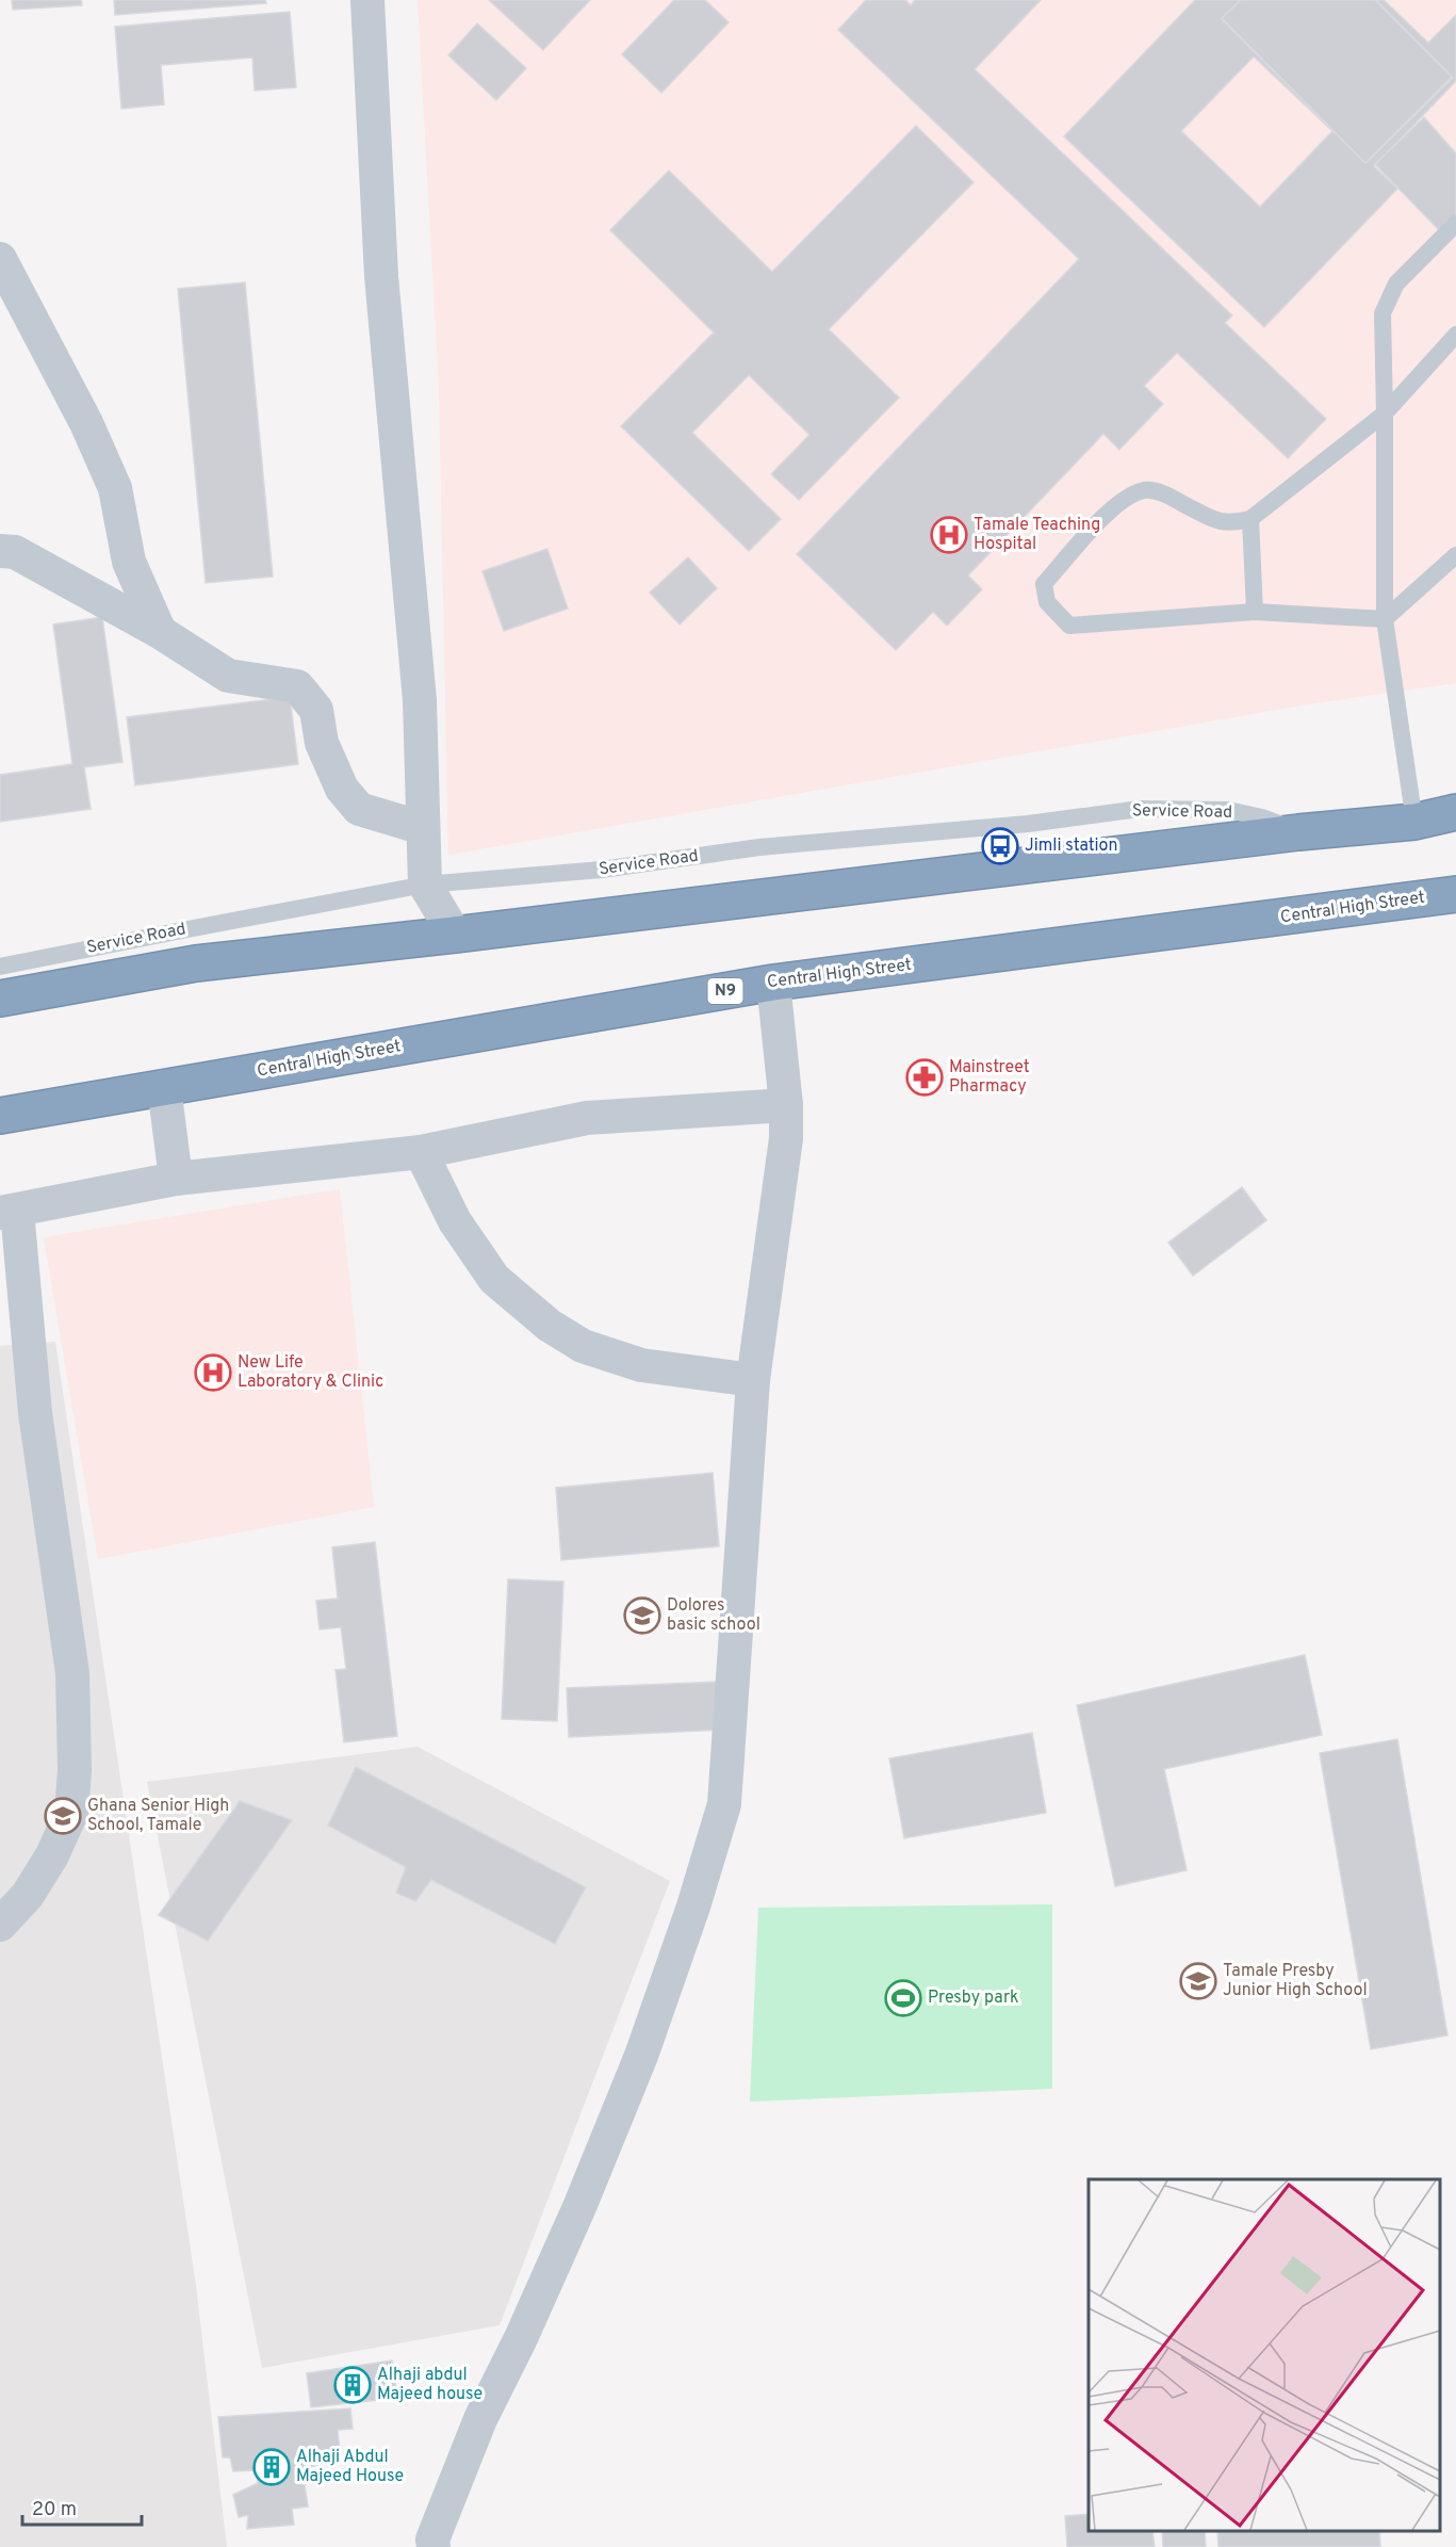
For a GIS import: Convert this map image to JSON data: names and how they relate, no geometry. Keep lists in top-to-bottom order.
{
  "streets": {
    "highway": ["Central High Street", "N9"],
    "lane": ["Service Road"]
  },
  "places": {
    "hospital": ["Tamale Teaching Hospital", "New Life Laboratory & Clinic"],
    "bus stop": ["Jimli station"],
    "pharmacy": ["Mainstreet Pharmacy"],
    "school or university": ["Dolores basic school", "Ghana Senior High School, Tamale", "Tamale Presby Junior High School"],
    "sports": ["Presby park"],
    "building": ["Alhaji abdul Majeed house", "Alhaji Abdul Majeed House"]
  },
  "scale_bar": "20 m"
}
